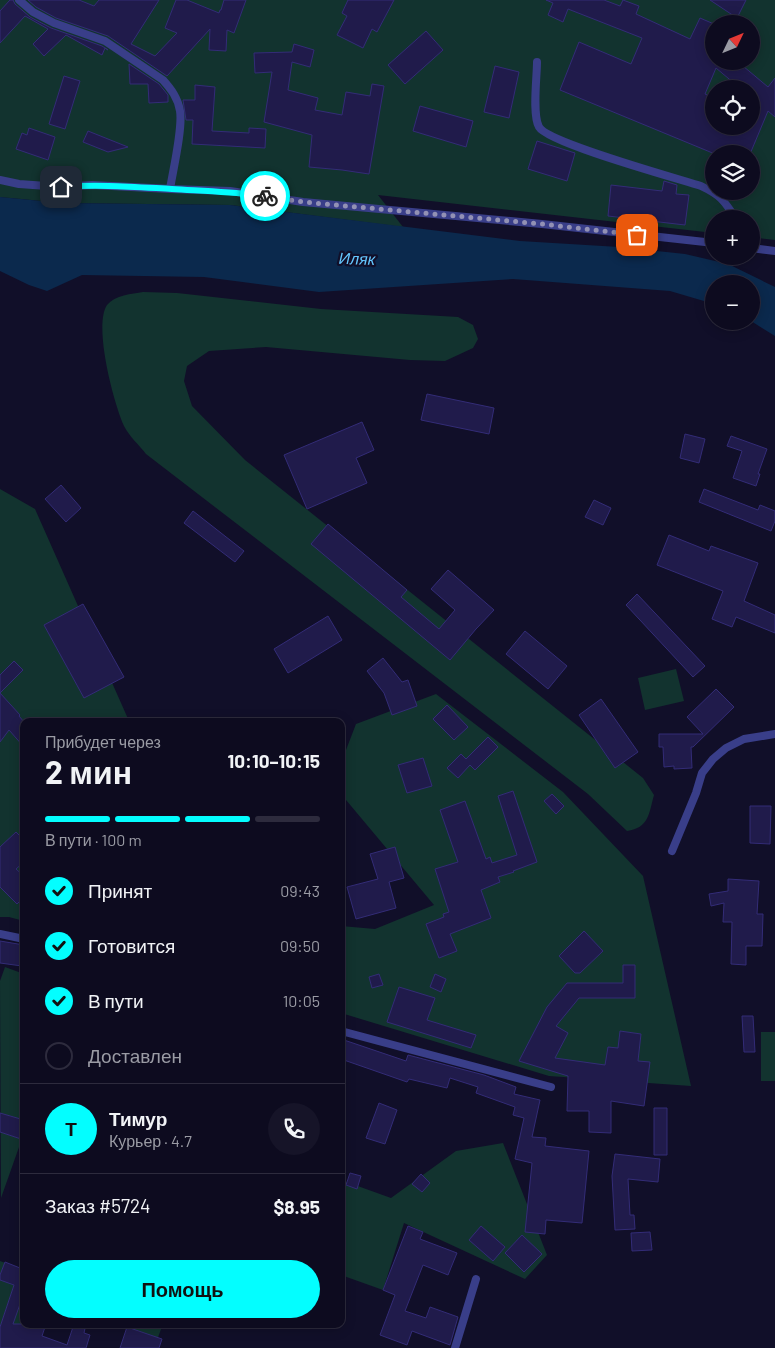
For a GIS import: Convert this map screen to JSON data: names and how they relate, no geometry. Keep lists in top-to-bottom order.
{
  "water": ["Иляк"],
  "north": "top right",
  "page": {
    "map_buttons": ["+", "−"],
    "heading": ["2 мин", "Прибудет через", "10:10–10:15"],
    "panel": [
      "Тимур",
      "Курьер · 4.7",
      "Заказ #5724",
      "$8.95"
    ],
    "bar": "В пути · 100 m",
    "list": [
      ["Принят", "09:43"],
      ["Готовится", "09:50"],
      ["В пути", "10:05"],
      "Доставлен"
    ],
    "round": "Т",
    "buttons": "Помощь"
  }
}
